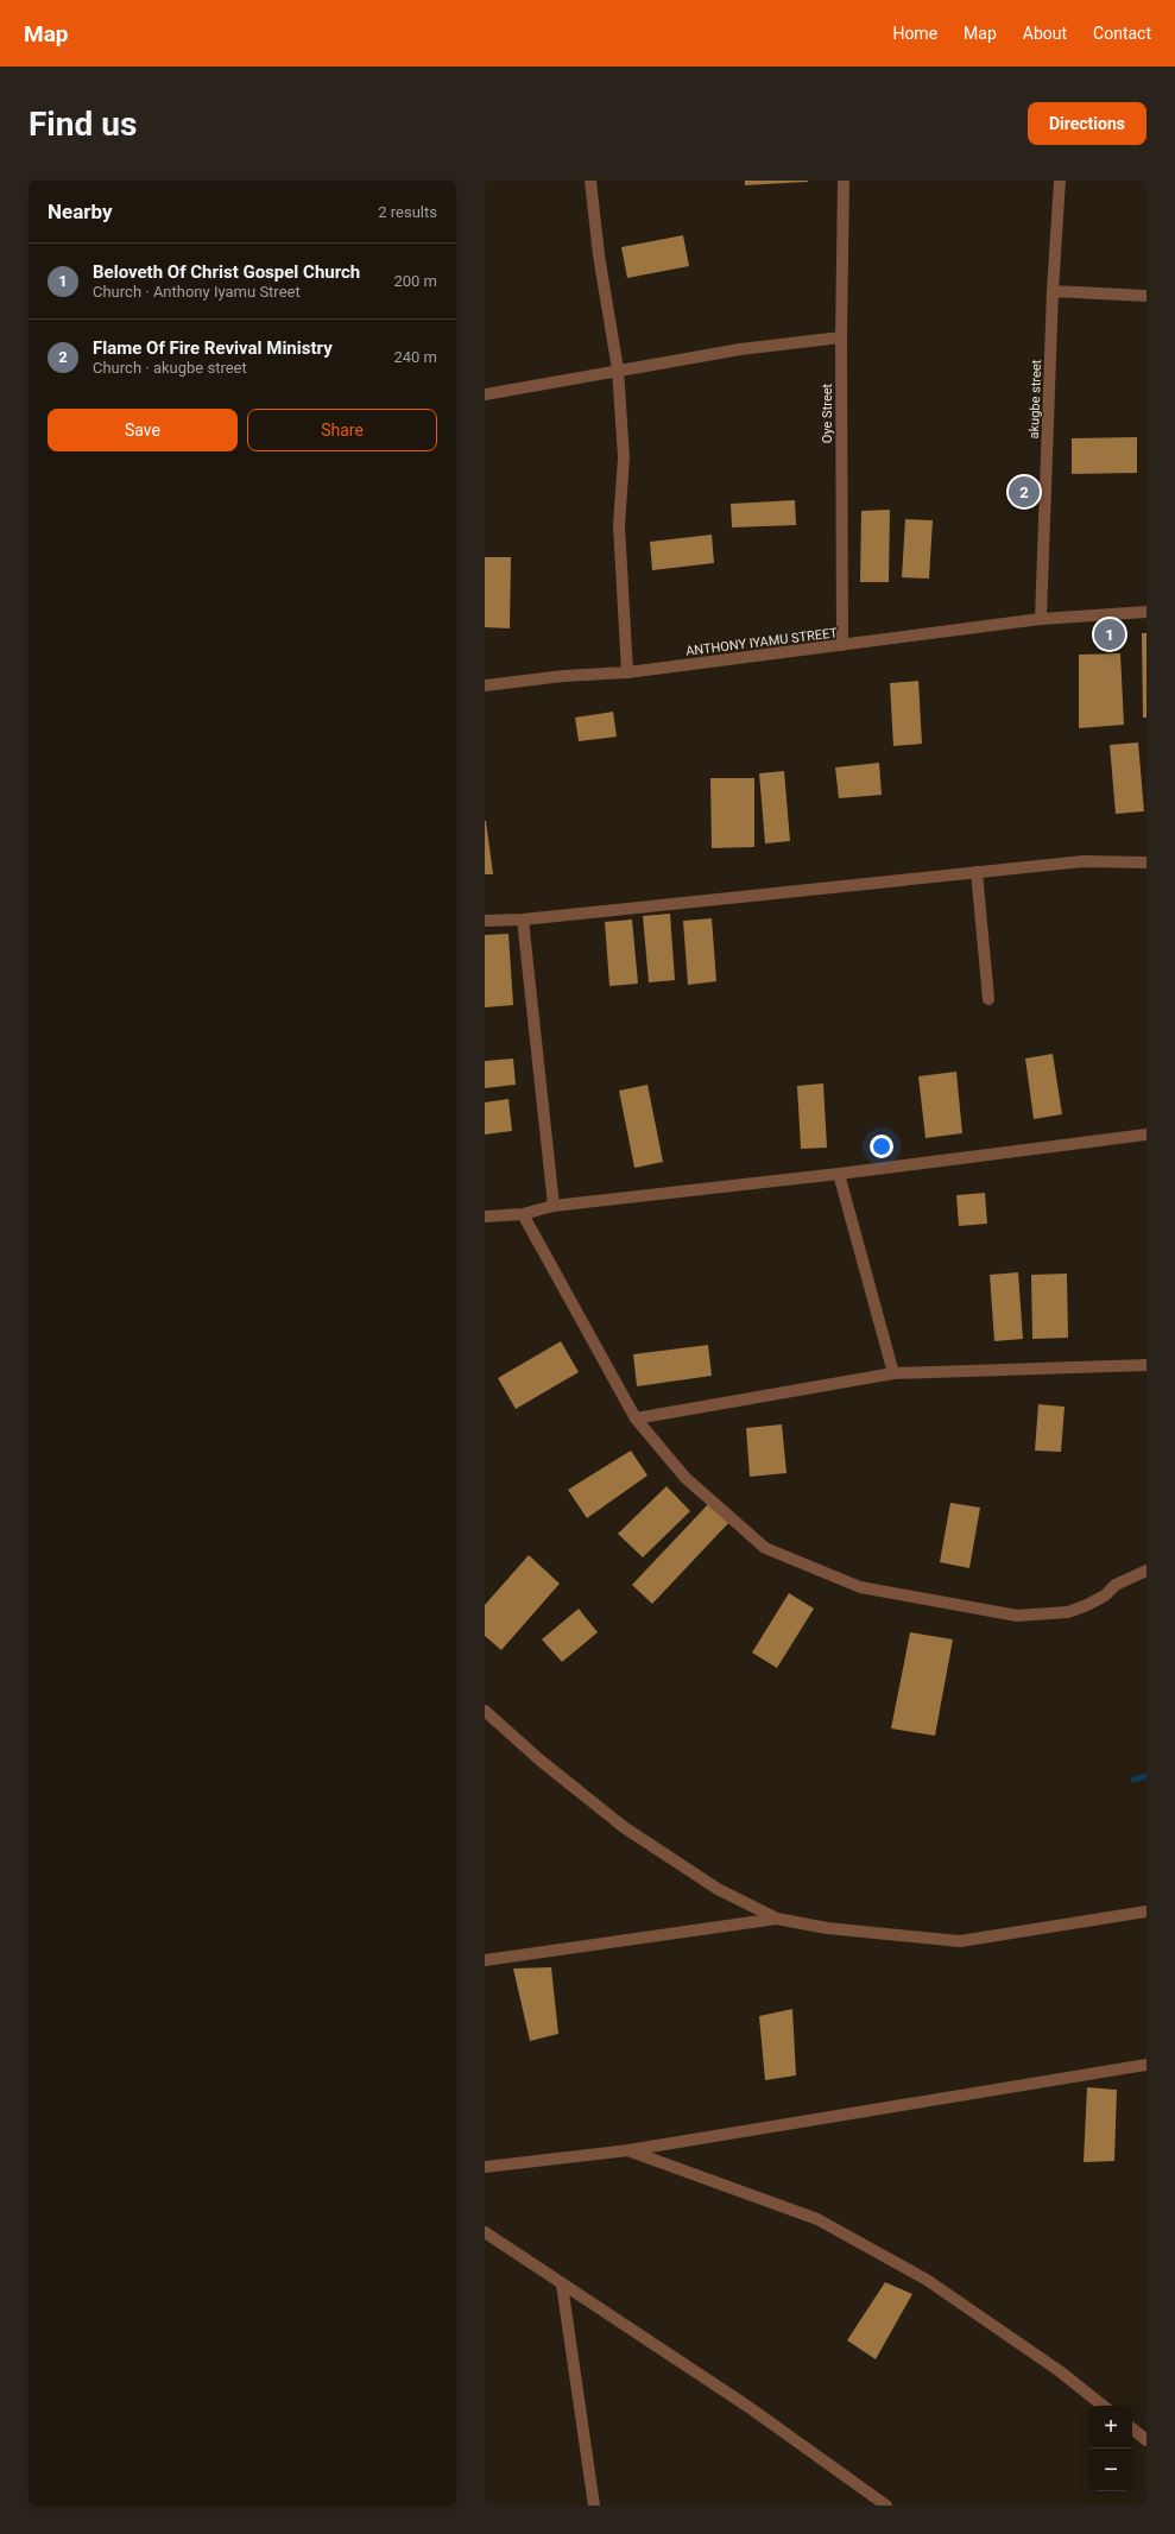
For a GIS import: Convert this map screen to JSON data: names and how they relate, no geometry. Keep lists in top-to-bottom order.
{
  "streets": {
    "street": ["akugbe street", "Oye Street", "ANTHONY IYAMU STREET"]
  },
  "crossings": [
    ["akugbe street", "ANTHONY IYAMU STREET"],
    ["Oye Street", "ANTHONY IYAMU STREET"]
  ],
  "page": {
    "header": "Map",
    "nav": [
      "Home",
      "Map",
      "About",
      "Contact"
    ],
    "buttons": [
      "Directions",
      ["Save", "Share"]
    ],
    "title": "Find us",
    "heading": ["Nearby", "2 results"],
    "list": [
      {
        "mark": "1",
        "name": "Beloveth Of Christ Gospel Church",
        "note": "Church · Anthony Iyamu Street",
        "value": "200 m"
      },
      {
        "mark": "2",
        "name": "Flame Of Fire Revival Ministry",
        "note": "Church · akugbe street",
        "value": "240 m"
      }
    ],
    "pins": ["2", "1"],
    "map_buttons": ["+", "−"]
  }
}
